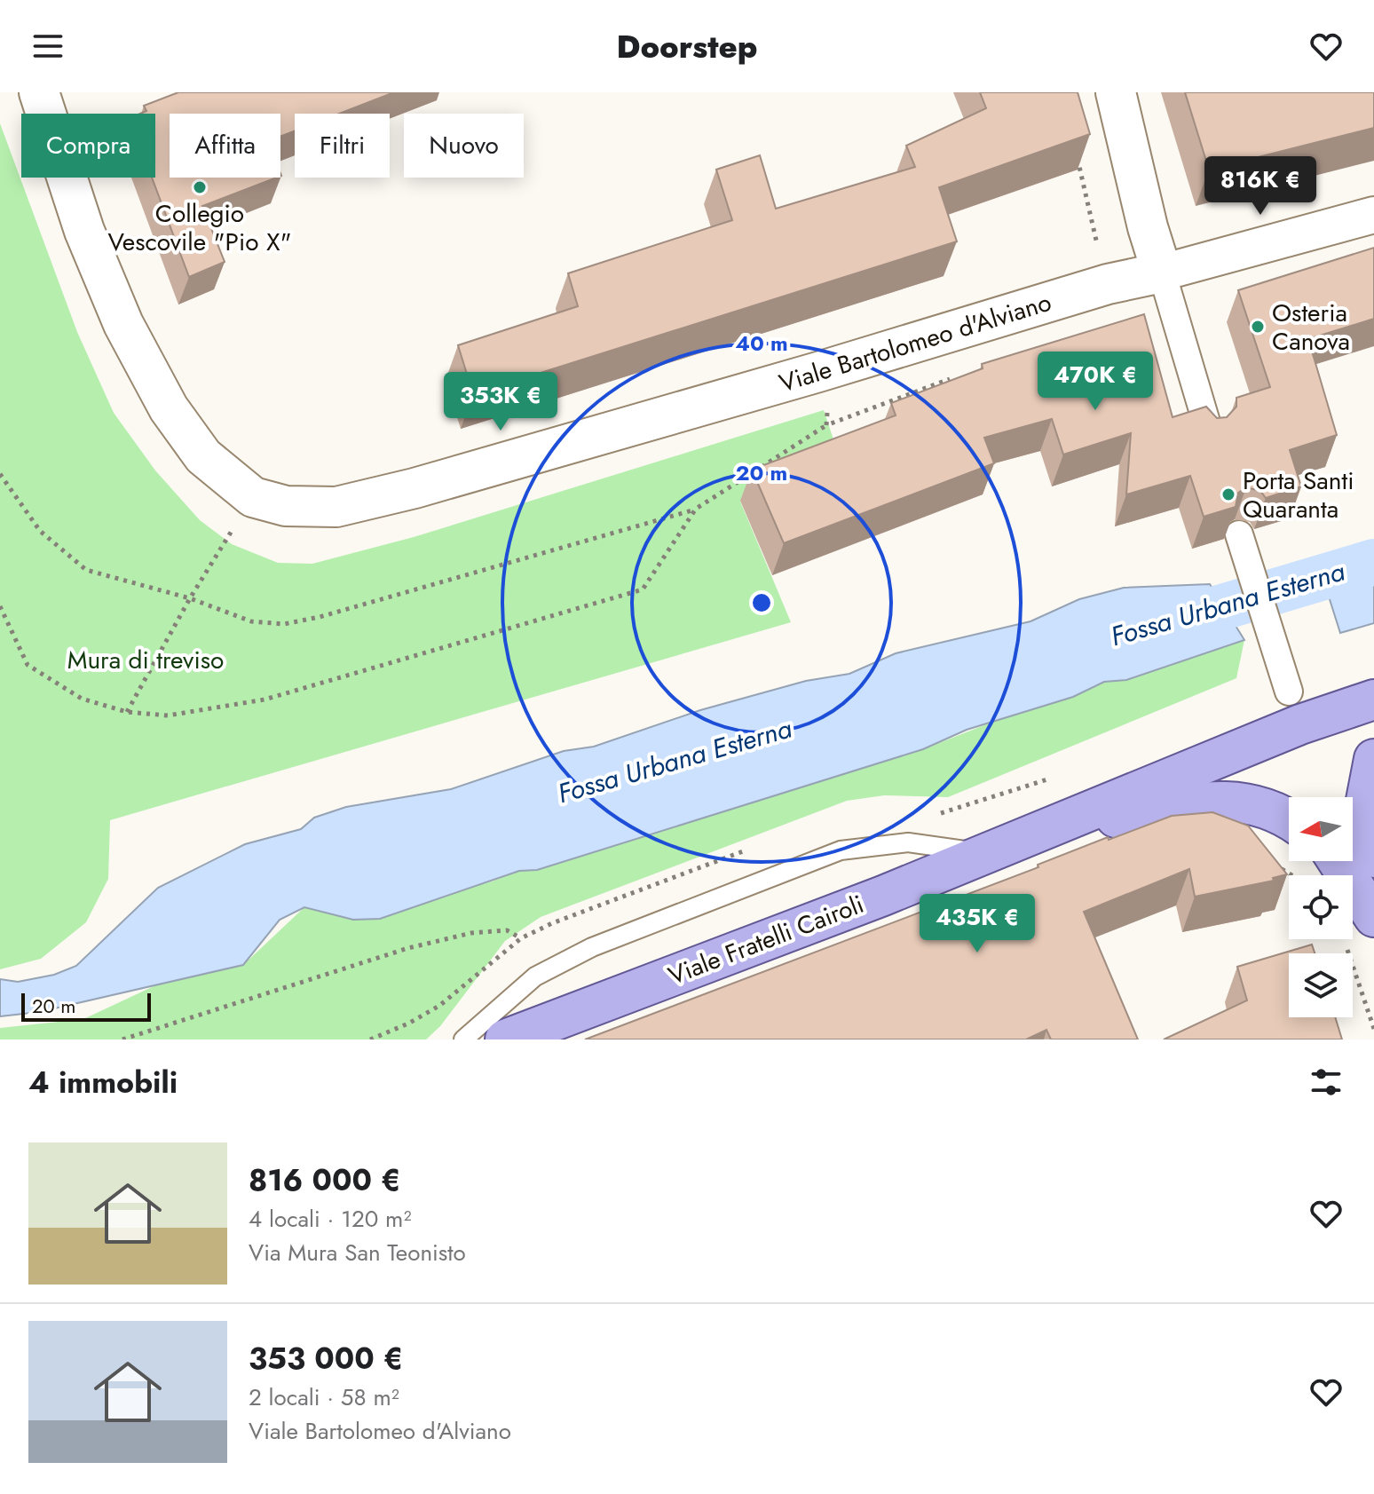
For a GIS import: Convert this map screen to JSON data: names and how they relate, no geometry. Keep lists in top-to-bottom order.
{
  "streets": {
    "main road": ["Viale Fratelli Cairoli"],
    "street": ["Viale Bartolomeo d'Alviano"]
  },
  "water": ["Fossa Urbana Esterna"],
  "parks": ["Mura di treviso"],
  "places": ["Collegio Vescovile \"Pio X\"", "Osteria Canova", "Porta Santi Quaranta"],
  "scale_bar": "20 m",
  "north": "left",
  "page": {
    "header": "Doorstep",
    "chip": [
      "Compra",
      "Affitta",
      "Filtri",
      "Nuovo"
    ],
    "price": [
      "816K €",
      "470K €",
      "353K €",
      "435K €"
    ],
    "scale": "20 m",
    "heading": "4 immobili",
    "list": [
      {
        "name": "816 000 €",
        "note": "4 locali · 120 m² · Via Mura San Teonisto"
      },
      {
        "name": "353 000 €",
        "note": "2 locali · 58 m² · Viale Bartolomeo d'Alviano"
      }
    ]
  },
  "rings": ["40 m", "20 m"]
}
